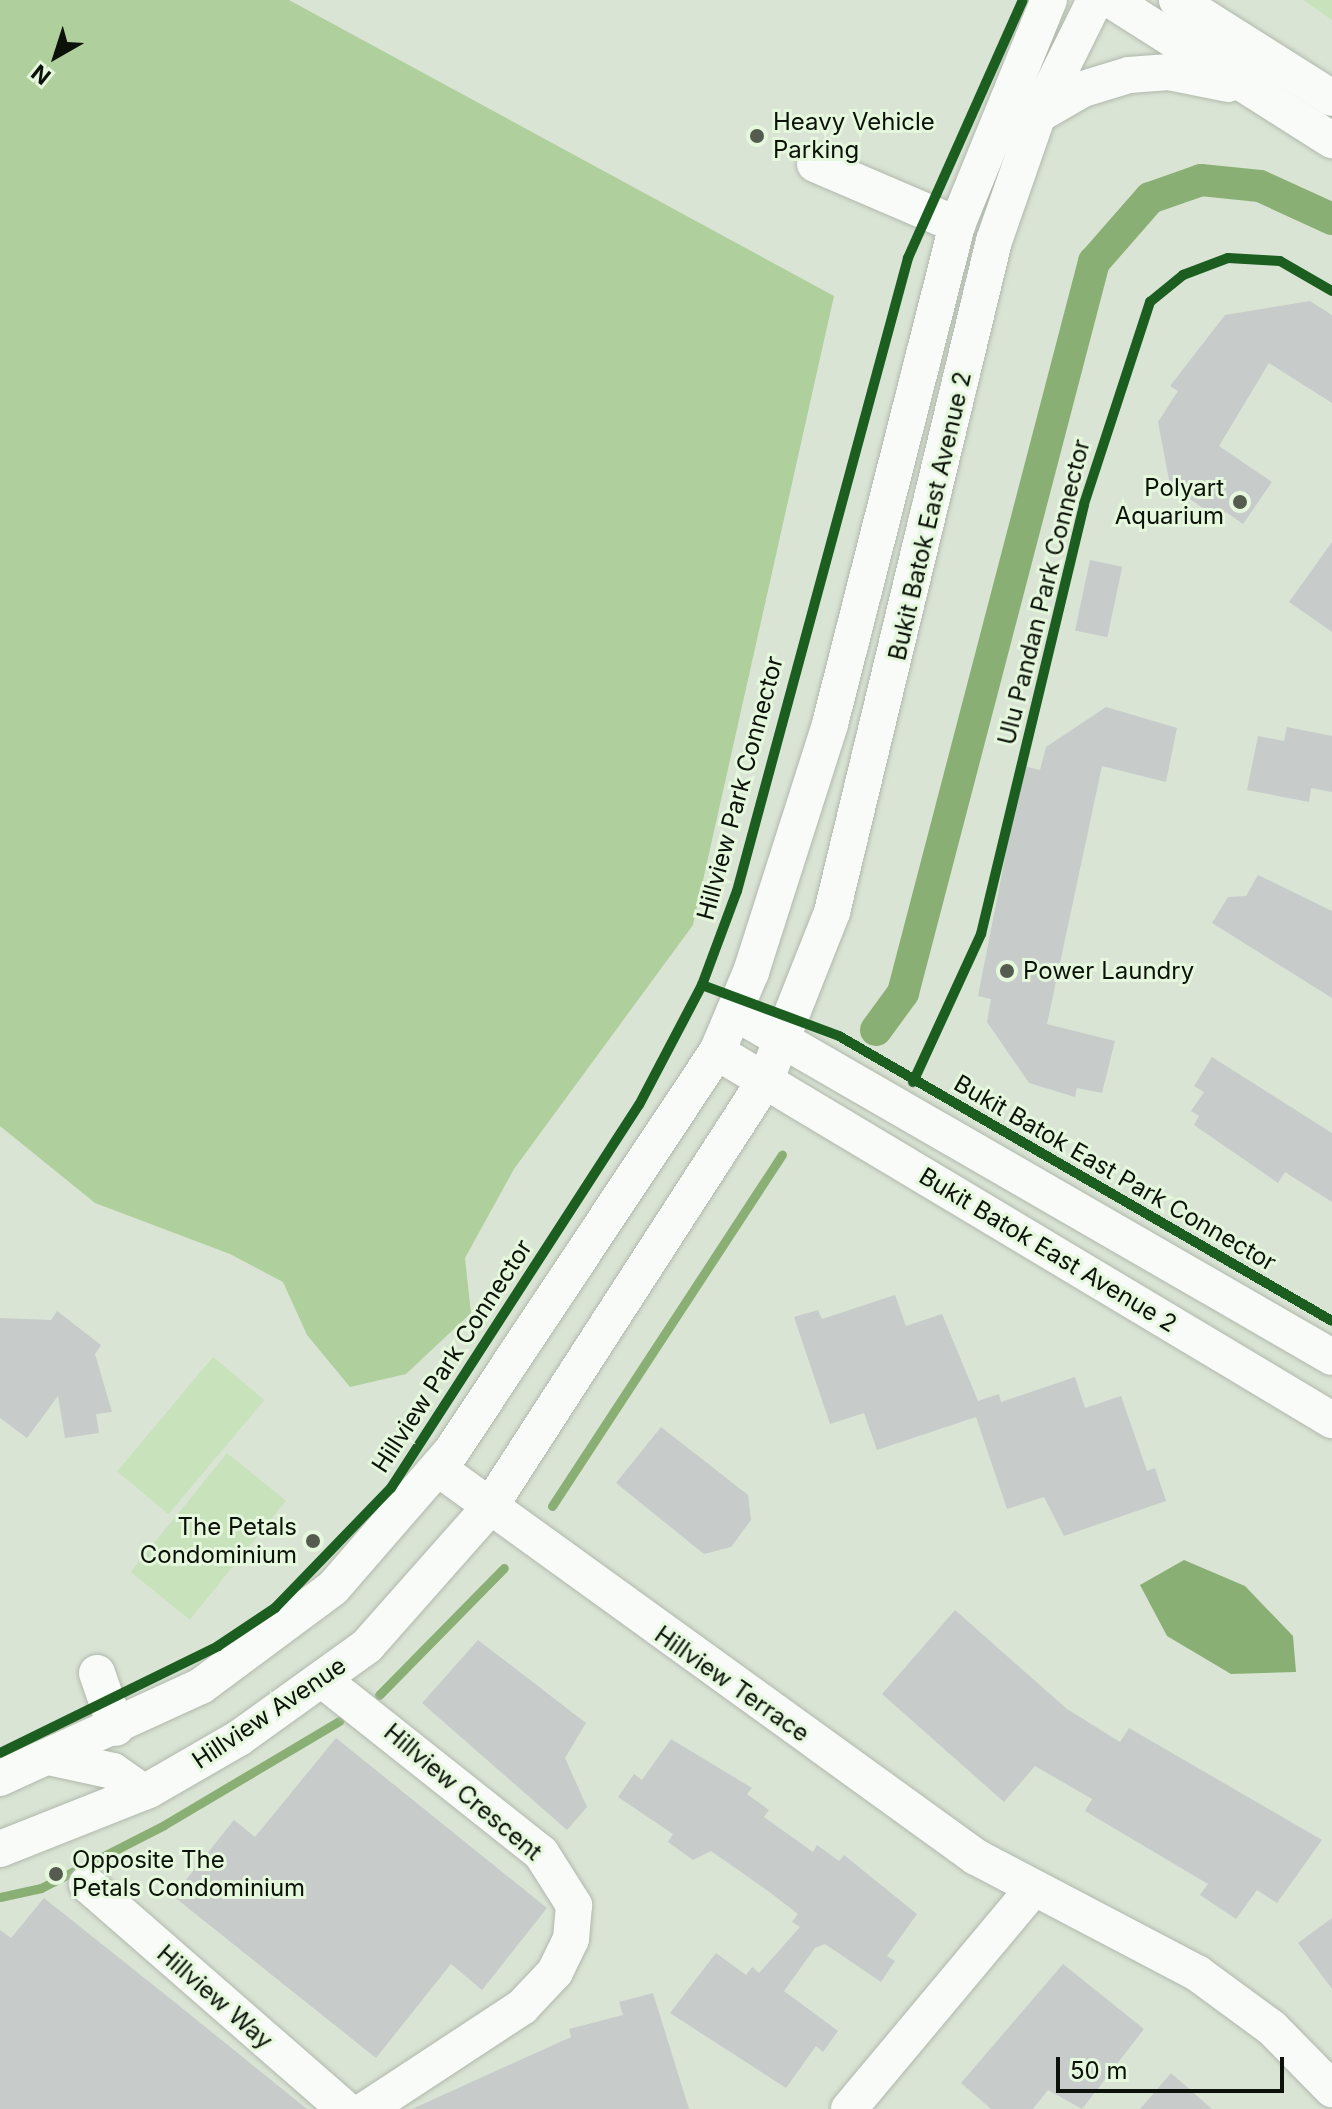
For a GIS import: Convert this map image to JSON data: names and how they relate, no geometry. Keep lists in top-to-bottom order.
{
  "streets": {
    "street": [
      "Bukit Batok East Avenue 2",
      "Hillview Terrace",
      "Hillview Avenue",
      "Hillview Crescent",
      "Hillview Way"
    ],
    "cycle path": ["Ulu Pandan Park Connector", "Hillview Park Connector", "Bukit Batok East Park Connector"]
  },
  "crossings": [
    ["Bukit Batok East Avenue 2", "Hillview Terrace"],
    ["Bukit Batok East Avenue 2", "Hillview Avenue"],
    ["Hillview Terrace", "Hillview Avenue"],
    ["Hillview Avenue", "Hillview Crescent"]
  ],
  "places": [
    "Heavy Vehicle Parking",
    "Polyart Aquarium",
    "Power Laundry",
    "The Petals Condominium",
    "Opposite The Petals Condominium"
  ],
  "scale_bar": "50 m",
  "north": "bottom left"
}
